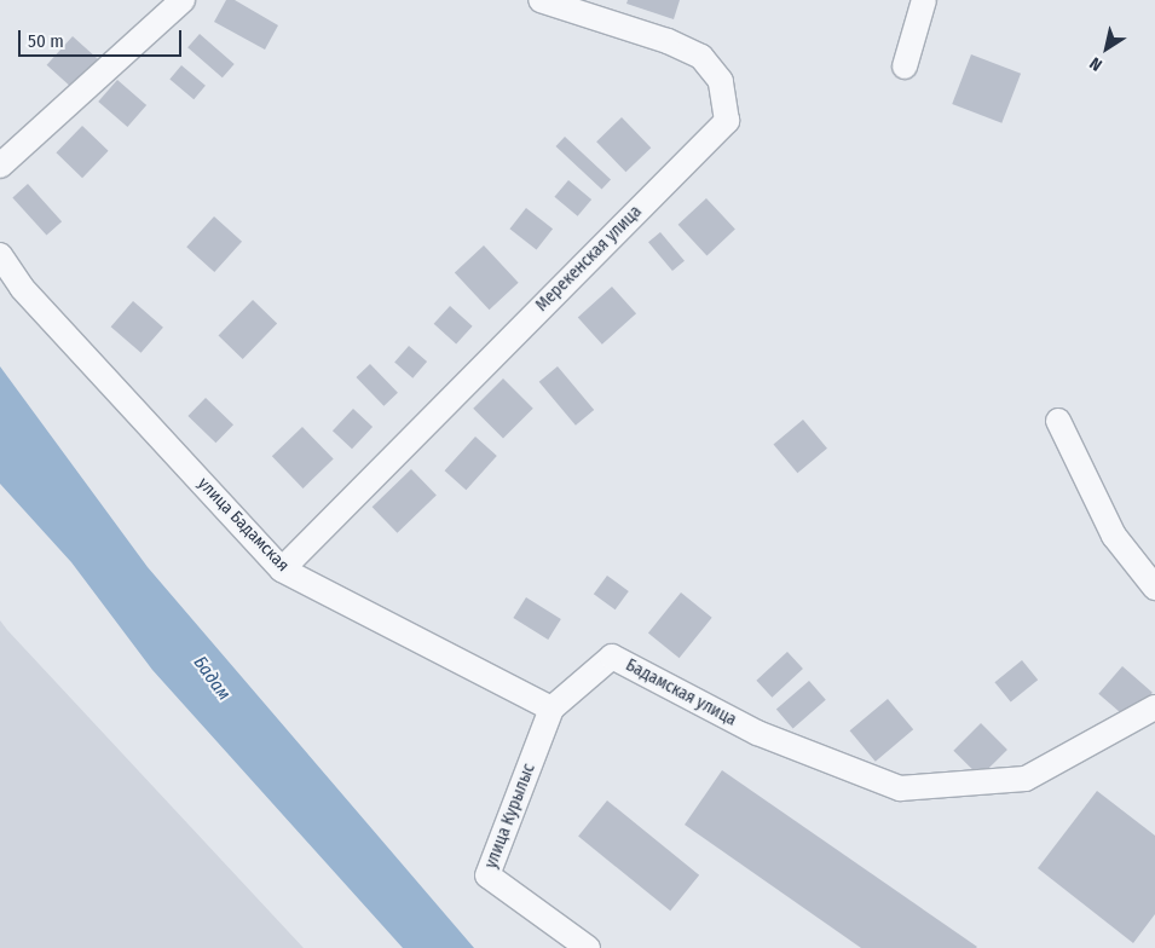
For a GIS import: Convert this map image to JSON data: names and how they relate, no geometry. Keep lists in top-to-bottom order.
{
  "streets": {
    "street": [
      "Мерекенская улица",
      "улица Бадамская",
      "Бадамская улица",
      "улица Курылыс"
    ]
  },
  "crossings": [
    ["Мерекенская улица", "улица Бадамская"],
    ["улица Бадамская", "Бадамская улица"],
    ["улица Бадамская", "улица Курылыс"],
    ["Бадамская улица", "улица Курылыс"]
  ],
  "water": ["Бадам"],
  "scale_bar": "50 m",
  "north": "bottom left"
}
